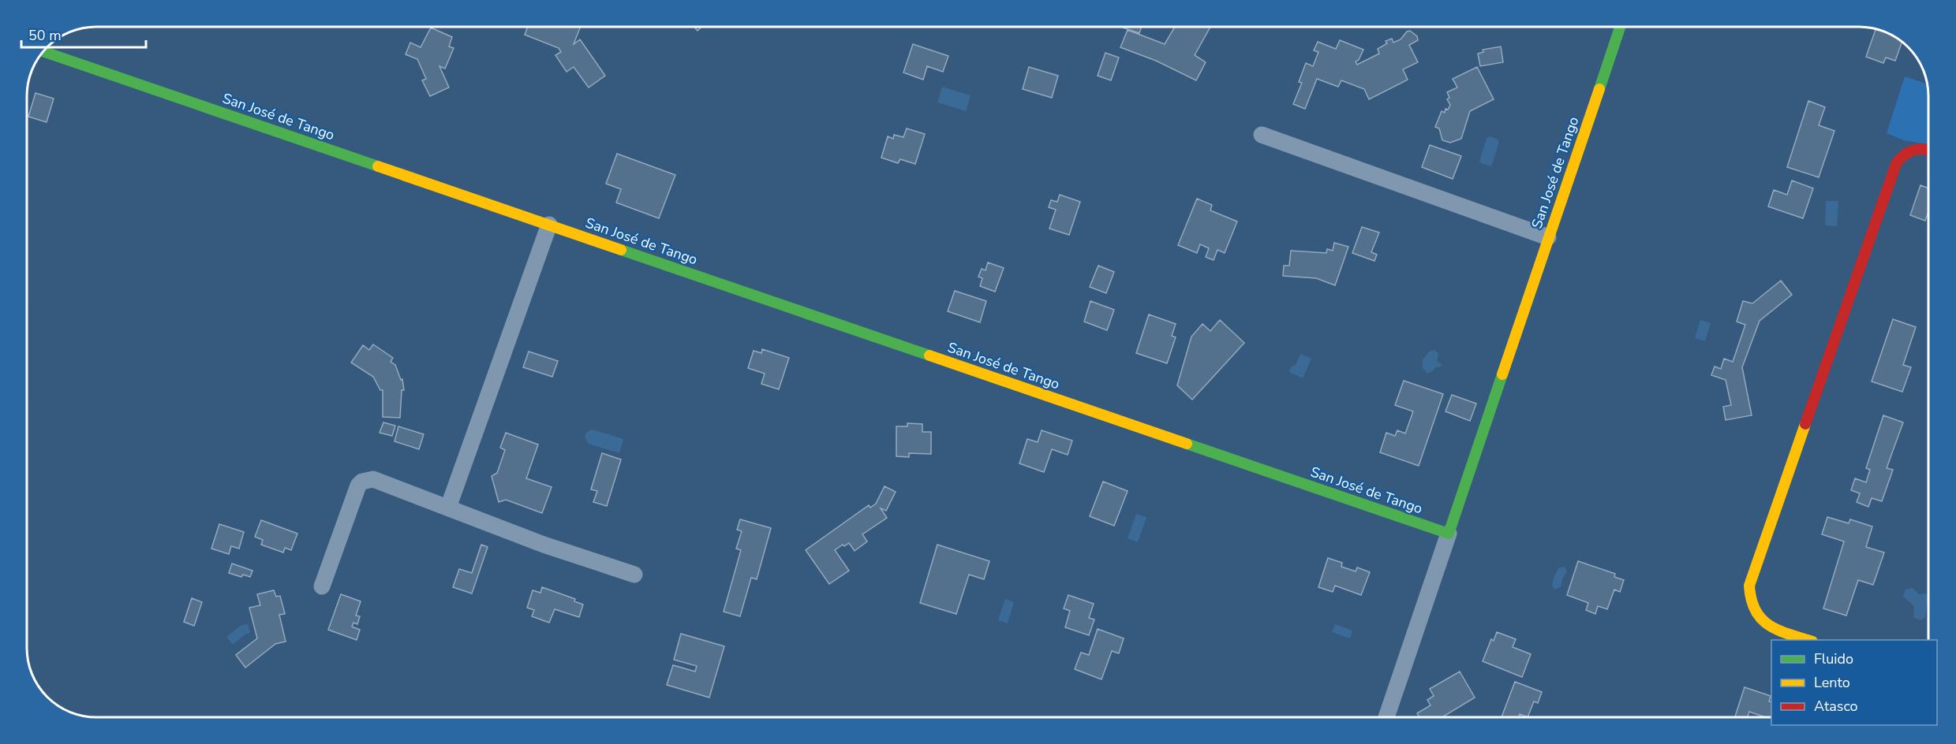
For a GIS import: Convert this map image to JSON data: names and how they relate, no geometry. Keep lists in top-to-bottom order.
{
  "streets": {
    "street": ["San José de Tango"]
  },
  "legend": ["Fluido", "Lento", "Atasco"],
  "scale_bar": "50 m"
}
